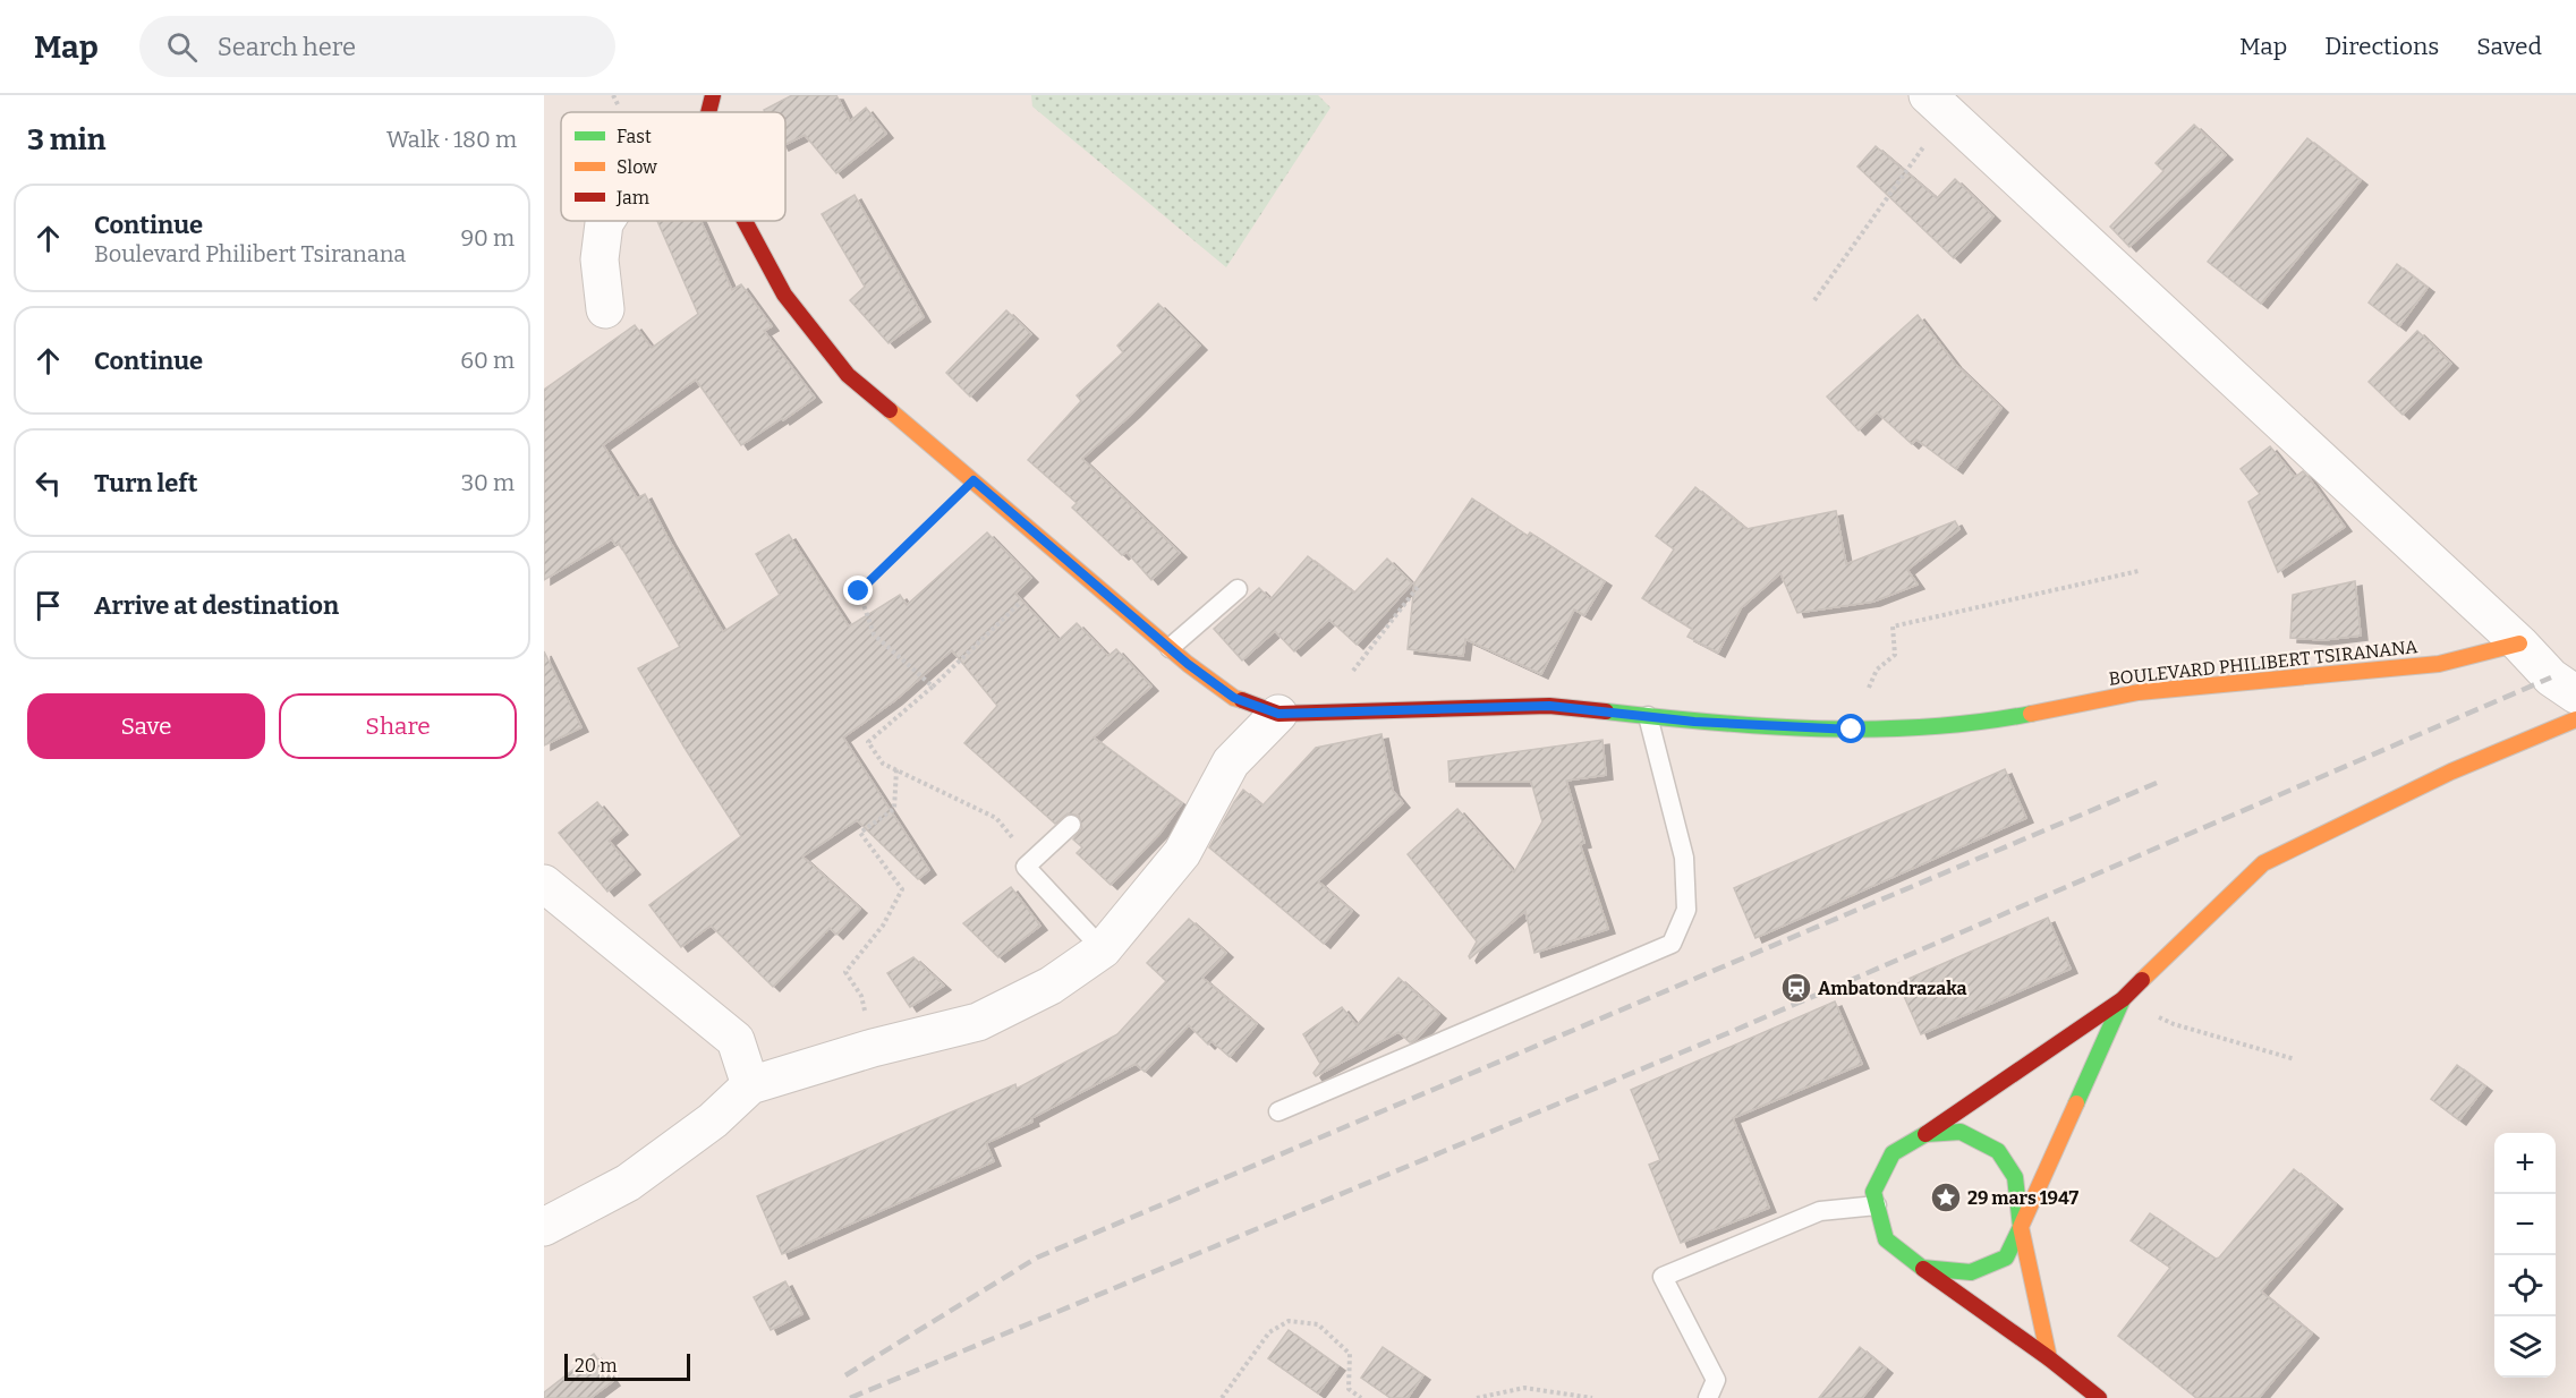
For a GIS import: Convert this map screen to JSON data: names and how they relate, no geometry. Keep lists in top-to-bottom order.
{
  "streets": {
    "street": ["BOULEVARD PHILIBERT TSIRANANA"]
  },
  "places": {
    "station": ["Ambatondrazaka"],
    "place": ["29 mars 1947"]
  },
  "legend": ["Fast", "Slow", "Jam"],
  "scale_bar": "20 m",
  "page": {
    "header": "Map",
    "search": "Search here",
    "nav": ["Map", "Directions", "Saved"],
    "heading": ["3 min", "Walk · 180 m"],
    "list": [
      ["Continue", "Boulevard Philibert Tsiranana", "90 m"],
      ["Continue", "60 m"],
      ["Turn left", "30 m"],
      "Arrive at destination"
    ],
    "buttons": ["Save", "Share"],
    "map_buttons": ["+", "−"],
    "scale": "20 m"
  }
}
